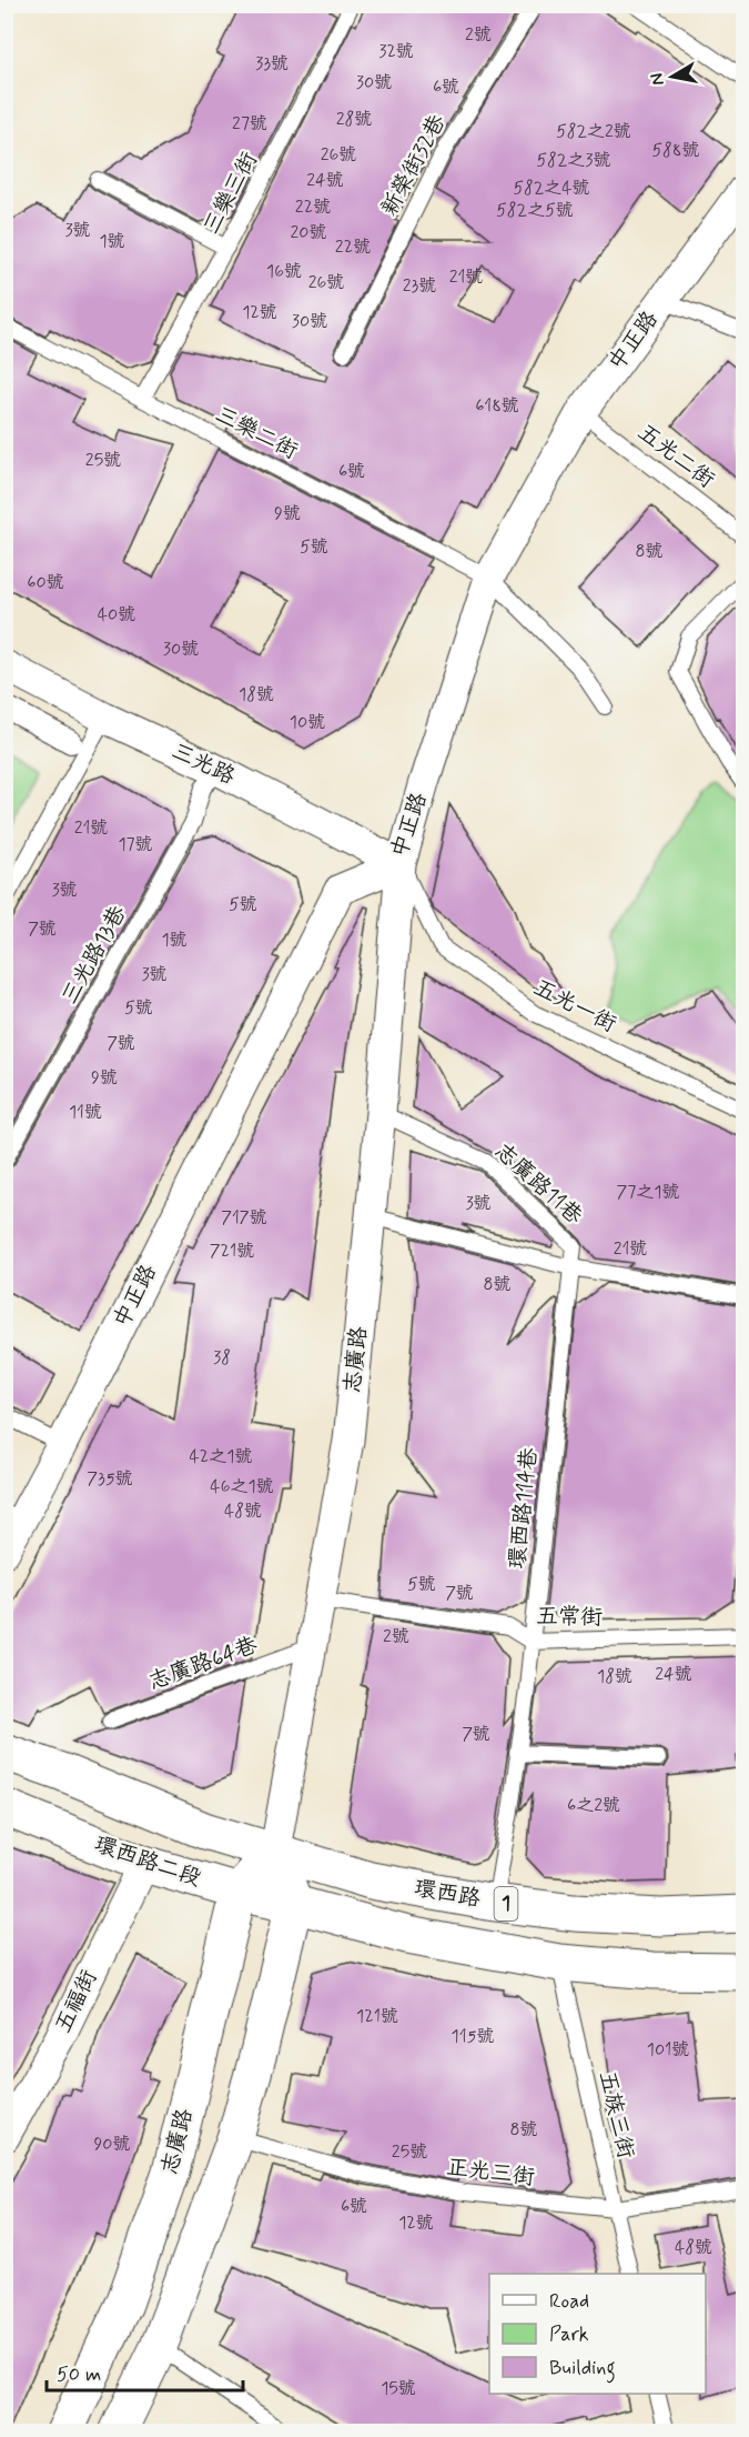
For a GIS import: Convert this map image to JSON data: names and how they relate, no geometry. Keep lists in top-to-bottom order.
{
  "streets": {
    "main road": [
      "志廣路",
      "環西路二段",
      "環西路",
      "1"
    ],
    "street": ["中正路", "三光路", "五福街"],
    "lane": [
      "新榮街32巷",
      "三樂三街",
      "三樂二街",
      "五光二街",
      "三光路13巷",
      "五光一街",
      "志廣路11巷",
      "環西路114巷",
      "五常街",
      "志廣路64巷",
      "五族三街",
      "正光三街"
    ]
  },
  "crossings": [
    ["三樂三街", "三樂二街"],
    ["中正路", "三樂二街"],
    ["中正路", "五光二街"],
    ["中正路", "三光路"],
    ["中正路", "五光一街"],
    ["中正路", "志廣路"],
    ["三光路", "三光路13巷"],
    ["三光路", "五光一街"],
    ["三光路", "志廣路"],
    ["五光一街", "志廣路"],
    ["志廣路11巷", "志廣路"],
    ["志廣路11巷", "環西路114巷"],
    ["志廣路", "五常街"],
    ["志廣路", "志廣路64巷"],
    ["志廣路", "環西路二段"],
    ["志廣路", "環西路"],
    ["志廣路", "1"],
    ["環西路114巷", "五常街"],
    ["環西路114巷", "環西路"],
    ["環西路二段", "1"],
    ["環西路二段", "五福街"],
    ["環西路", "1"],
    ["1", "五族三街"],
    ["五族三街", "正光三街"]
  ],
  "house_numbers": [
    "2號",
    "32號",
    "33號",
    "30號",
    "6號",
    "28號",
    "27號",
    "582之2號",
    "588號",
    "26號",
    "582之3號",
    "24號",
    "582之4號",
    "22號",
    "582之5號",
    "3號",
    "20號",
    "1號",
    "22號",
    "16號",
    "21號",
    "26號",
    "23號",
    "12號",
    "30號",
    "618號",
    "25號",
    "6號",
    "9號",
    "5號",
    "8號",
    "60號",
    "40號",
    "30號",
    "18號",
    "10號",
    "21號",
    "17號",
    "3號",
    "5號",
    "7號",
    "1號",
    "3號",
    "5號",
    "7號",
    "9號",
    "11號",
    "77之1號",
    "3號",
    "717號",
    "21號",
    "721號",
    "8號",
    "38",
    "42之1號",
    "735號",
    "46之1號",
    "48號",
    "5號",
    "7號",
    "2號",
    "24號",
    "18號",
    "7號",
    "6之2號",
    "121號",
    "115號",
    "101號",
    "8號",
    "90號",
    "25號",
    "6號",
    "12號",
    "48號",
    "15號"
  ],
  "legend": ["Road", "Park", "Building"],
  "scale_bar": "50 m",
  "north": "left"
}
